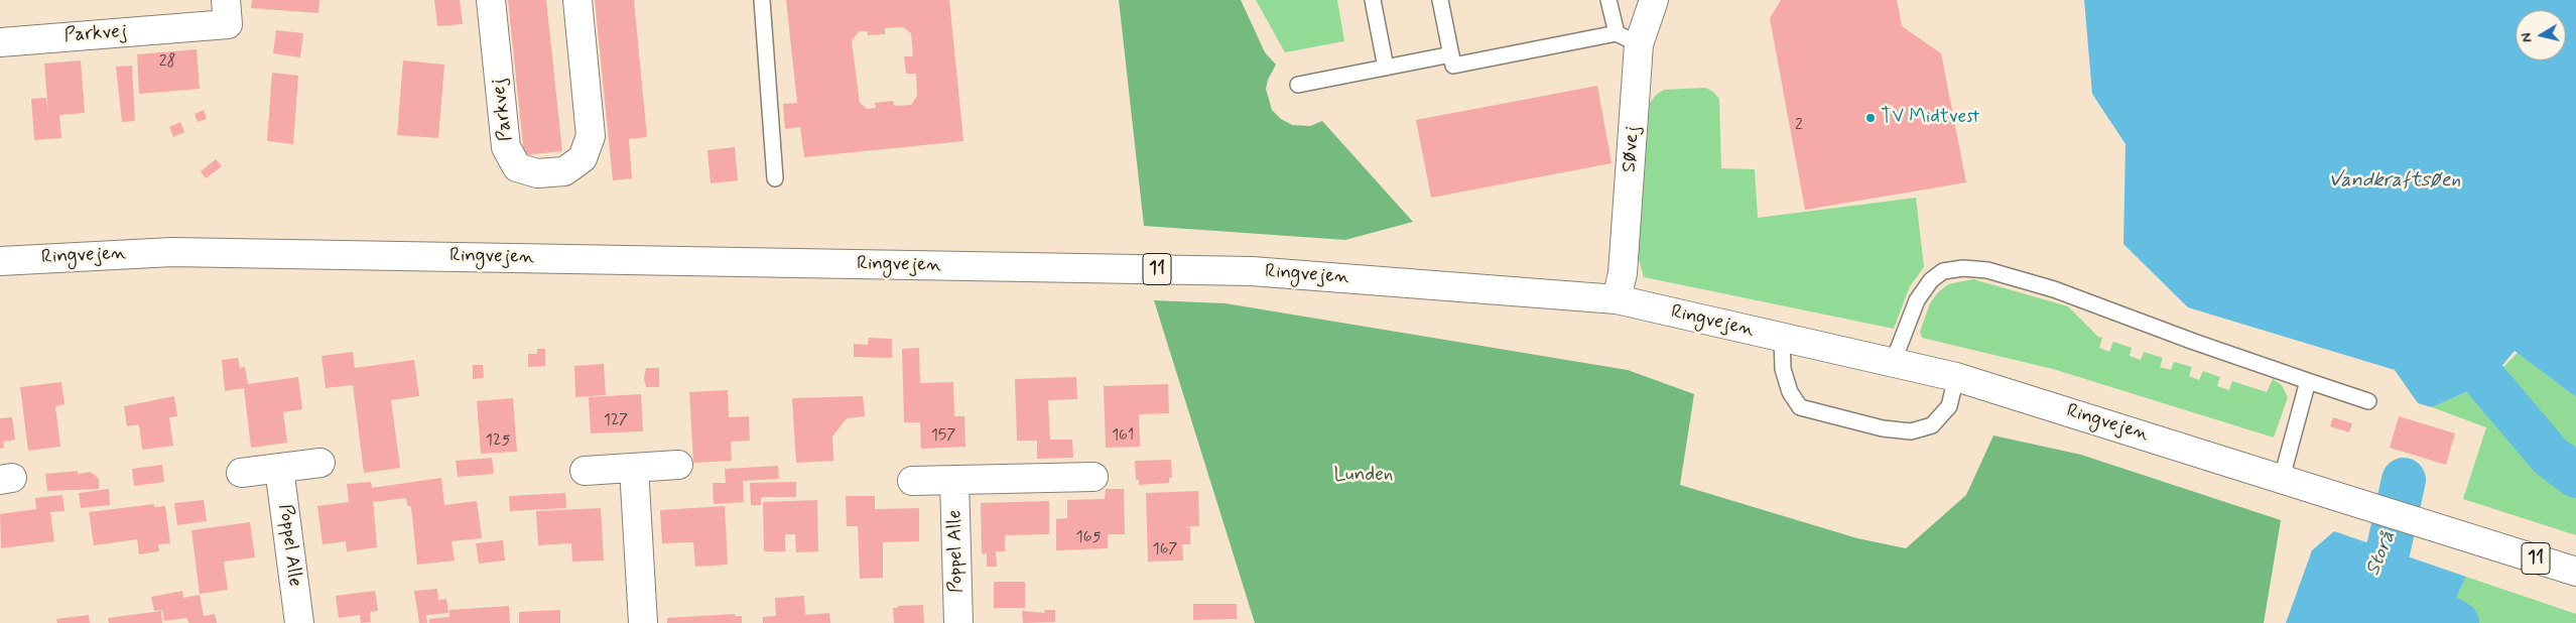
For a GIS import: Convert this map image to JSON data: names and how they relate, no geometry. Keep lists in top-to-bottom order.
{
  "streets": {
    "main road": [
      "Parkvej",
      "Søvej",
      "Ringvejen",
      "11",
      "Poppel Alle"
    ]
  },
  "crossings": [
    ["Søvej", "Ringvejen"]
  ],
  "water": ["Vandkraftsøen", "Storå"],
  "parks": ["Lunden"],
  "places": ["TV Midtvest"],
  "house_numbers": [
    "28",
    "2",
    "127",
    "157",
    "161",
    "125",
    "165",
    "167"
  ],
  "north": "left"
}
